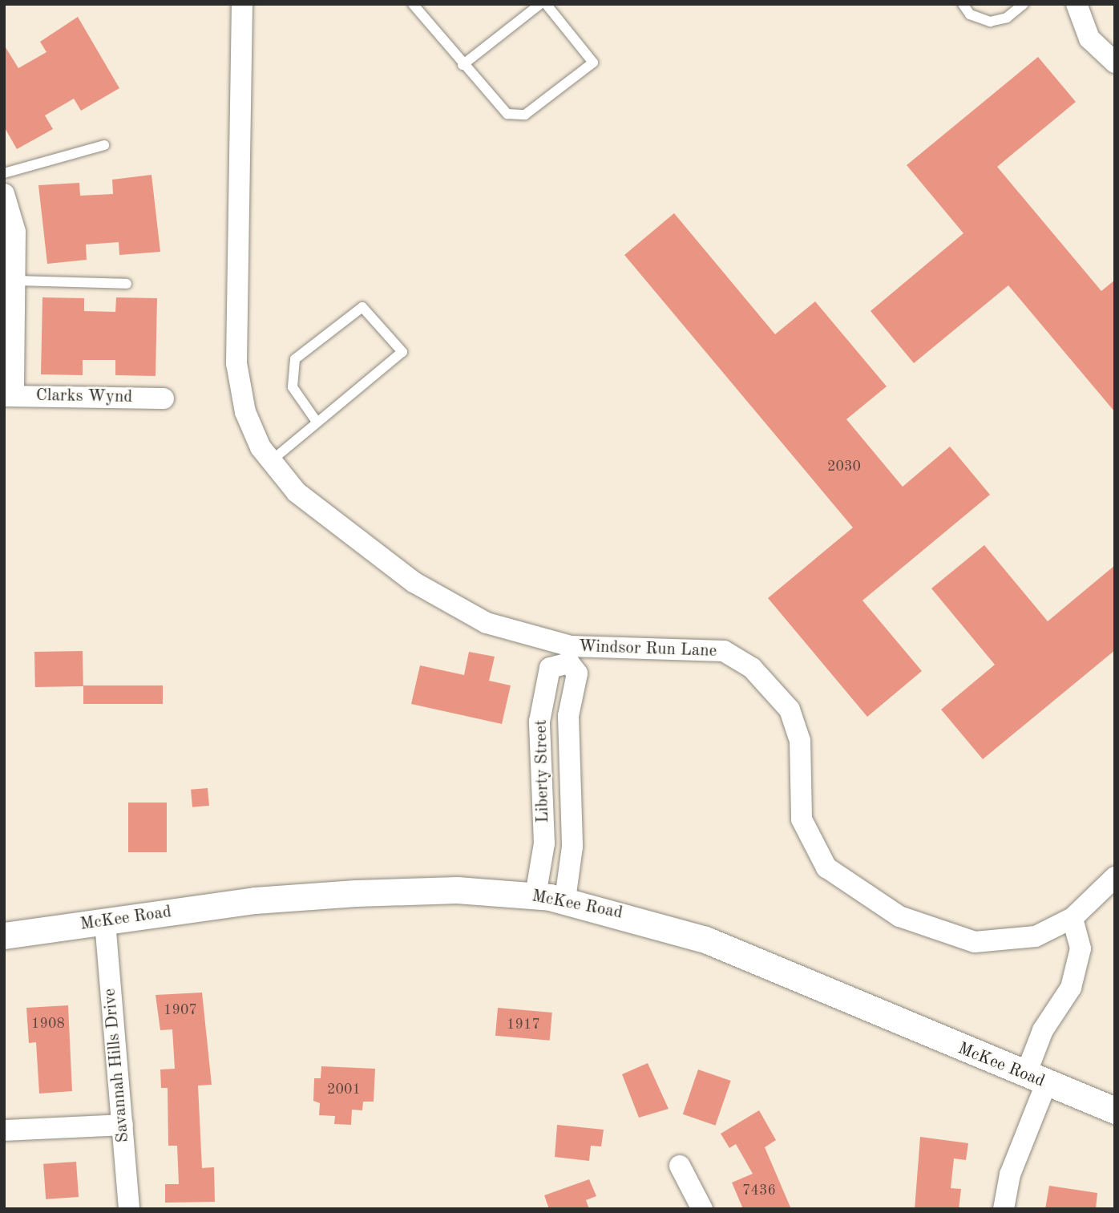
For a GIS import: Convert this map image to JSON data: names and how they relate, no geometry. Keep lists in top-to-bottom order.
{
  "streets": {
    "street": [
      "Clarks Wynd",
      "Windsor Run Lane",
      "Liberty Street",
      "McKee Road",
      "Savannah Hills Drive"
    ]
  },
  "crossings": [
    ["Windsor Run Lane", "Liberty Street"],
    ["Liberty Street", "McKee Road"],
    ["McKee Road", "Savannah Hills Drive"]
  ],
  "house_numbers": [
    "2030",
    "1907",
    "1908",
    "1917",
    "2001",
    "7436"
  ]
}
